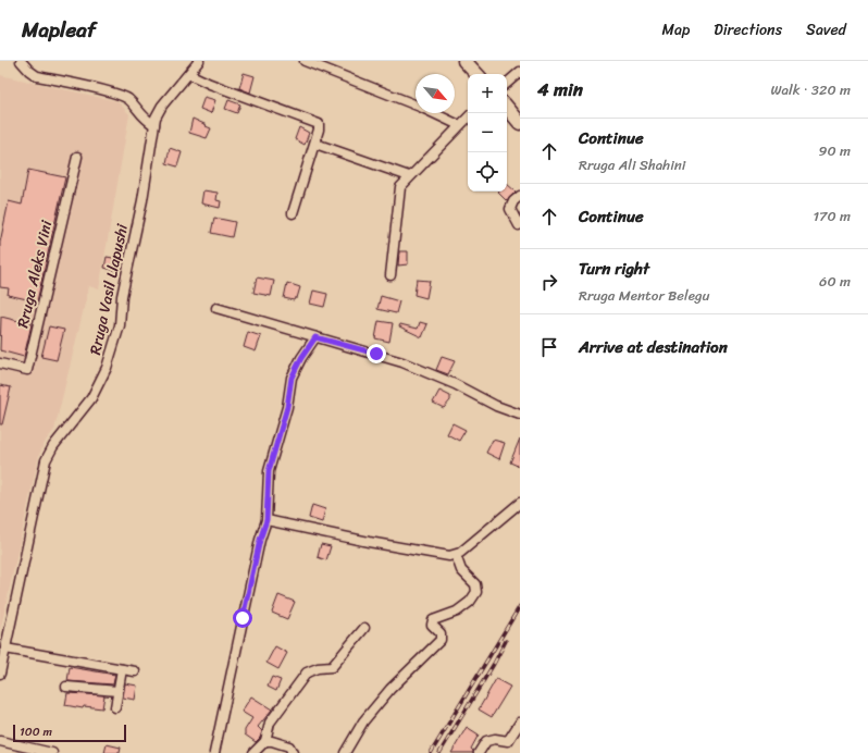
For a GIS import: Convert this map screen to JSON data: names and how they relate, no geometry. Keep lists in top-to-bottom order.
{
  "streets": {
    "street": ["Rruga Aleks Vini", "Rruga Vasil Llapushi"]
  },
  "scale_bar": "100 m",
  "north": "bottom right",
  "page": {
    "header": "Mapleaf",
    "nav": ["Map", "Directions", "Saved"],
    "heading": ["4 min", "Walk · 320 m"],
    "map_buttons": ["+", "−"],
    "list": [
      ["Continue", "Rruga Ali Shahini", "90 m"],
      ["Continue", "170 m"],
      ["Turn right", "Rruga Mentor Belegu", "60 m"],
      "Arrive at destination"
    ],
    "scale": "100 m"
  }
}
